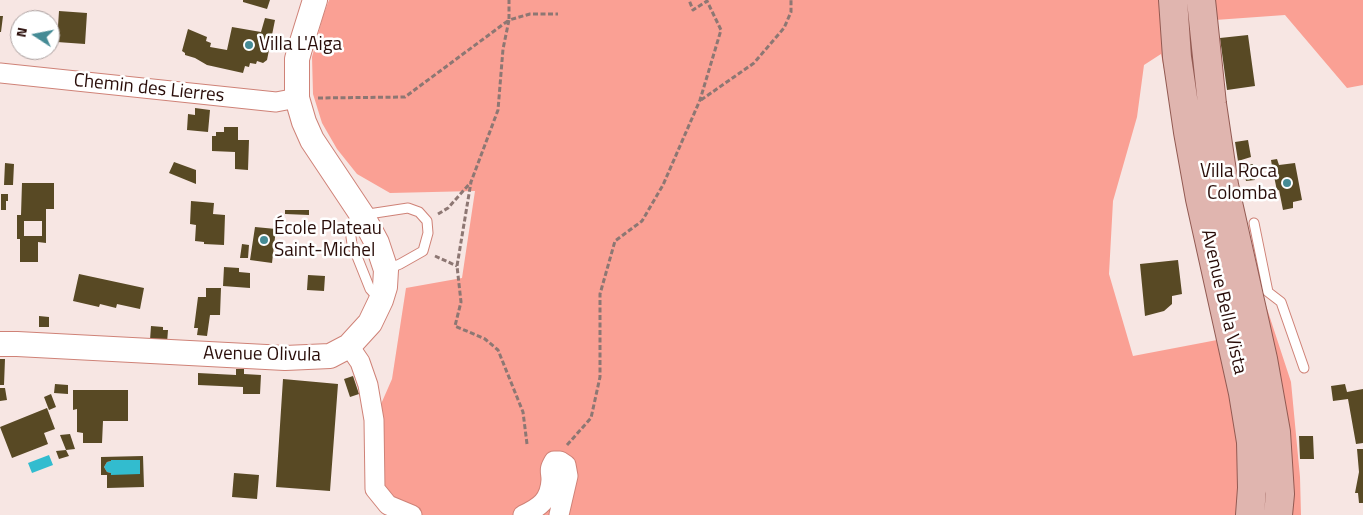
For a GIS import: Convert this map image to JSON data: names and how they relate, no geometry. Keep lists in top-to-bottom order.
{
  "streets": {
    "main road": ["Avenue Bella Vista"],
    "street": ["Chemin des Lierres", "Avenue Olivula"]
  },
  "crossings": [
    ["Chemin des Lierres", "Avenue Olivula"]
  ],
  "places": ["Villa L'Aiga", "Villa Roca Colomba", "École Plateau Saint-Michel"],
  "north": "left"
}
